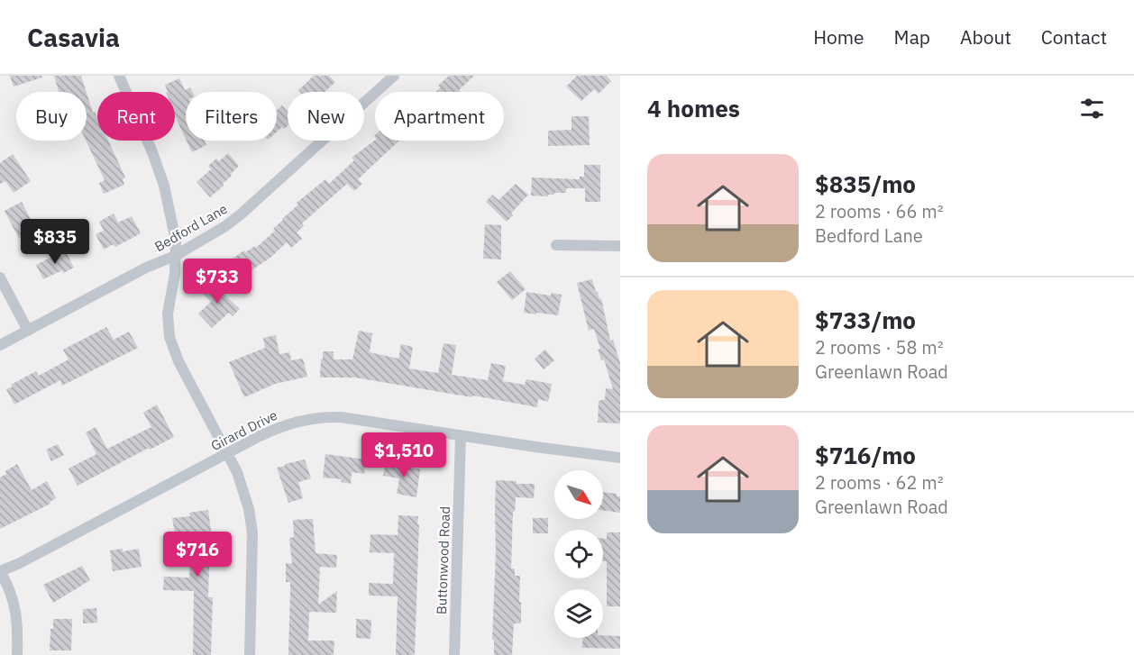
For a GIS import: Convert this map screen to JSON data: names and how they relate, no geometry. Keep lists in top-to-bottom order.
{
  "streets": {
    "street": ["Bedford Lane", "Girard Drive", "Buttonwood Road"]
  },
  "crossings": [
    ["Girard Drive", "Buttonwood Road"]
  ],
  "north": "bottom right",
  "page": {
    "header": "Casavia",
    "nav": [
      "Home",
      "Map",
      "About",
      "Contact"
    ],
    "heading": "4 homes",
    "chip": [
      "Buy",
      "Rent",
      "Filters",
      "New",
      "Apartment"
    ],
    "list": [
      {
        "name": "$835/mo",
        "note": "2 rooms · 66 m² · Bedford Lane"
      },
      {
        "name": "$733/mo",
        "note": "2 rooms · 58 m² · Greenlawn Road"
      },
      {
        "name": "$716/mo",
        "note": "2 rooms · 62 m² · Greenlawn Road"
      }
    ],
    "price": [
      "$835",
      "$733",
      "$1,510",
      "$716"
    ]
  }
}
